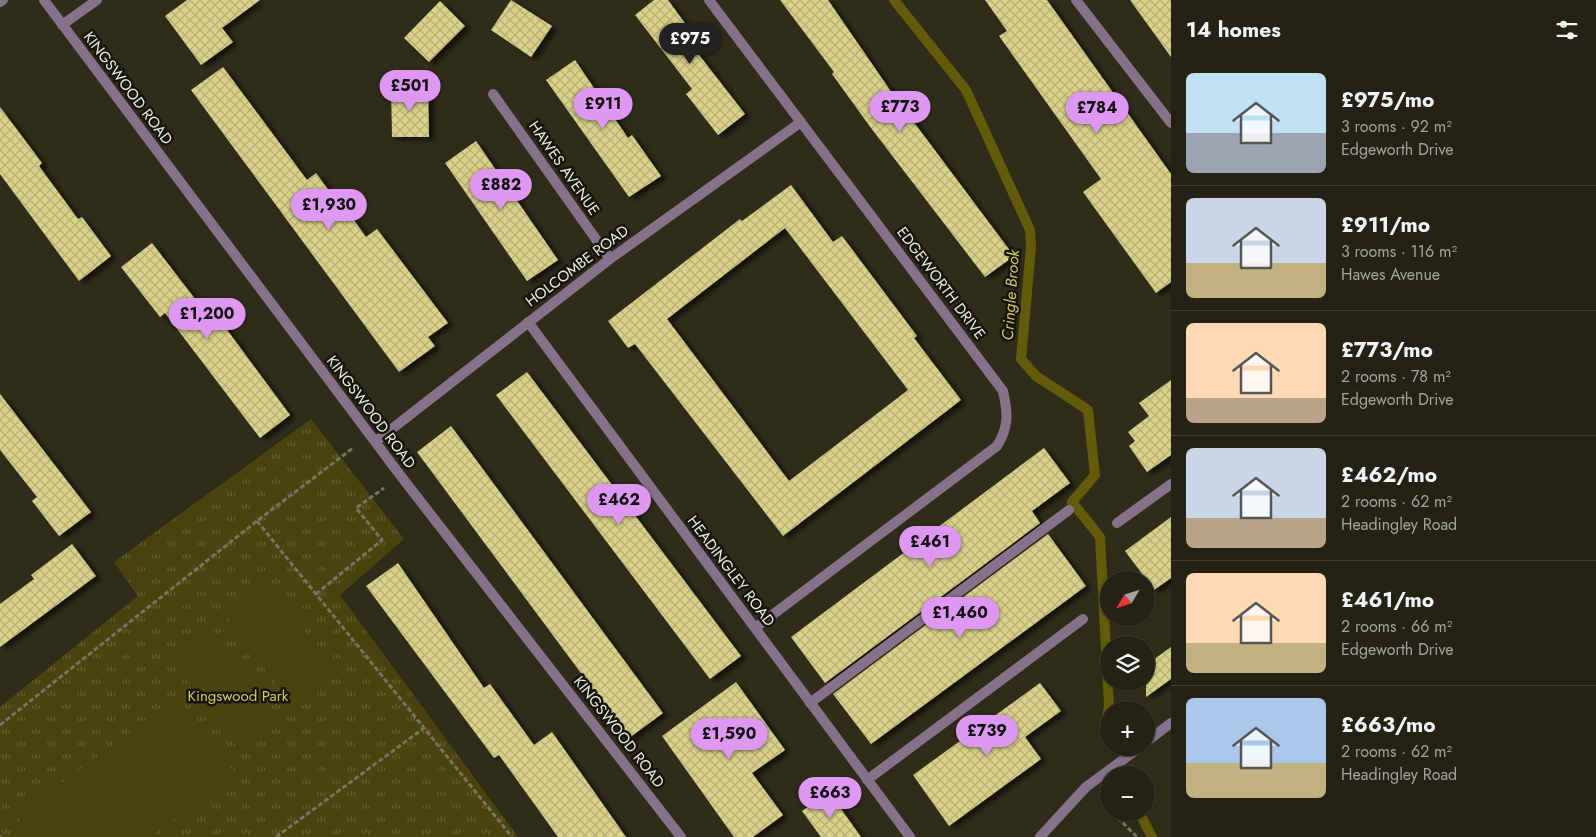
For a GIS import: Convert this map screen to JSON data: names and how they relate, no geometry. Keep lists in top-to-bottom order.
{
  "streets": {
    "street": [
      "KINGSWOOD ROAD",
      "HAWES AVENUE",
      "HOLCOMBE ROAD",
      "EDGEWORTH DRIVE",
      "HEADINGLEY ROAD"
    ]
  },
  "crossings": [
    ["KINGSWOOD ROAD", "HOLCOMBE ROAD"],
    ["HAWES AVENUE", "HOLCOMBE ROAD"],
    ["HOLCOMBE ROAD", "EDGEWORTH DRIVE"],
    ["HOLCOMBE ROAD", "HEADINGLEY ROAD"],
    ["EDGEWORTH DRIVE", "HEADINGLEY ROAD"]
  ],
  "water": ["Cringle Brook"],
  "parks": ["Kingswood Park"],
  "north": "bottom left",
  "page": {
    "heading": "14 homes",
    "price": [
      "£975",
      "£501",
      "£911",
      "£773",
      "£784",
      "£882",
      "£1,930",
      "£1,200",
      "£462",
      "£461",
      "£1,460",
      "£739",
      "£1,590",
      "£663"
    ],
    "list": [
      {
        "name": "£975/mo",
        "note": "3 rooms · 92 m² · Edgeworth Drive"
      },
      {
        "name": "£911/mo",
        "note": "3 rooms · 116 m² · Hawes Avenue"
      },
      {
        "name": "£773/mo",
        "note": "2 rooms · 78 m² · Edgeworth Drive"
      },
      {
        "name": "£462/mo",
        "note": "2 rooms · 62 m² · Headingley Road"
      },
      {
        "name": "£461/mo",
        "note": "2 rooms · 66 m² · Edgeworth Drive"
      },
      {
        "name": "£663/mo",
        "note": "2 rooms · 62 m² · Headingley Road"
      }
    ],
    "map_buttons": ["+", "−"]
  }
}
